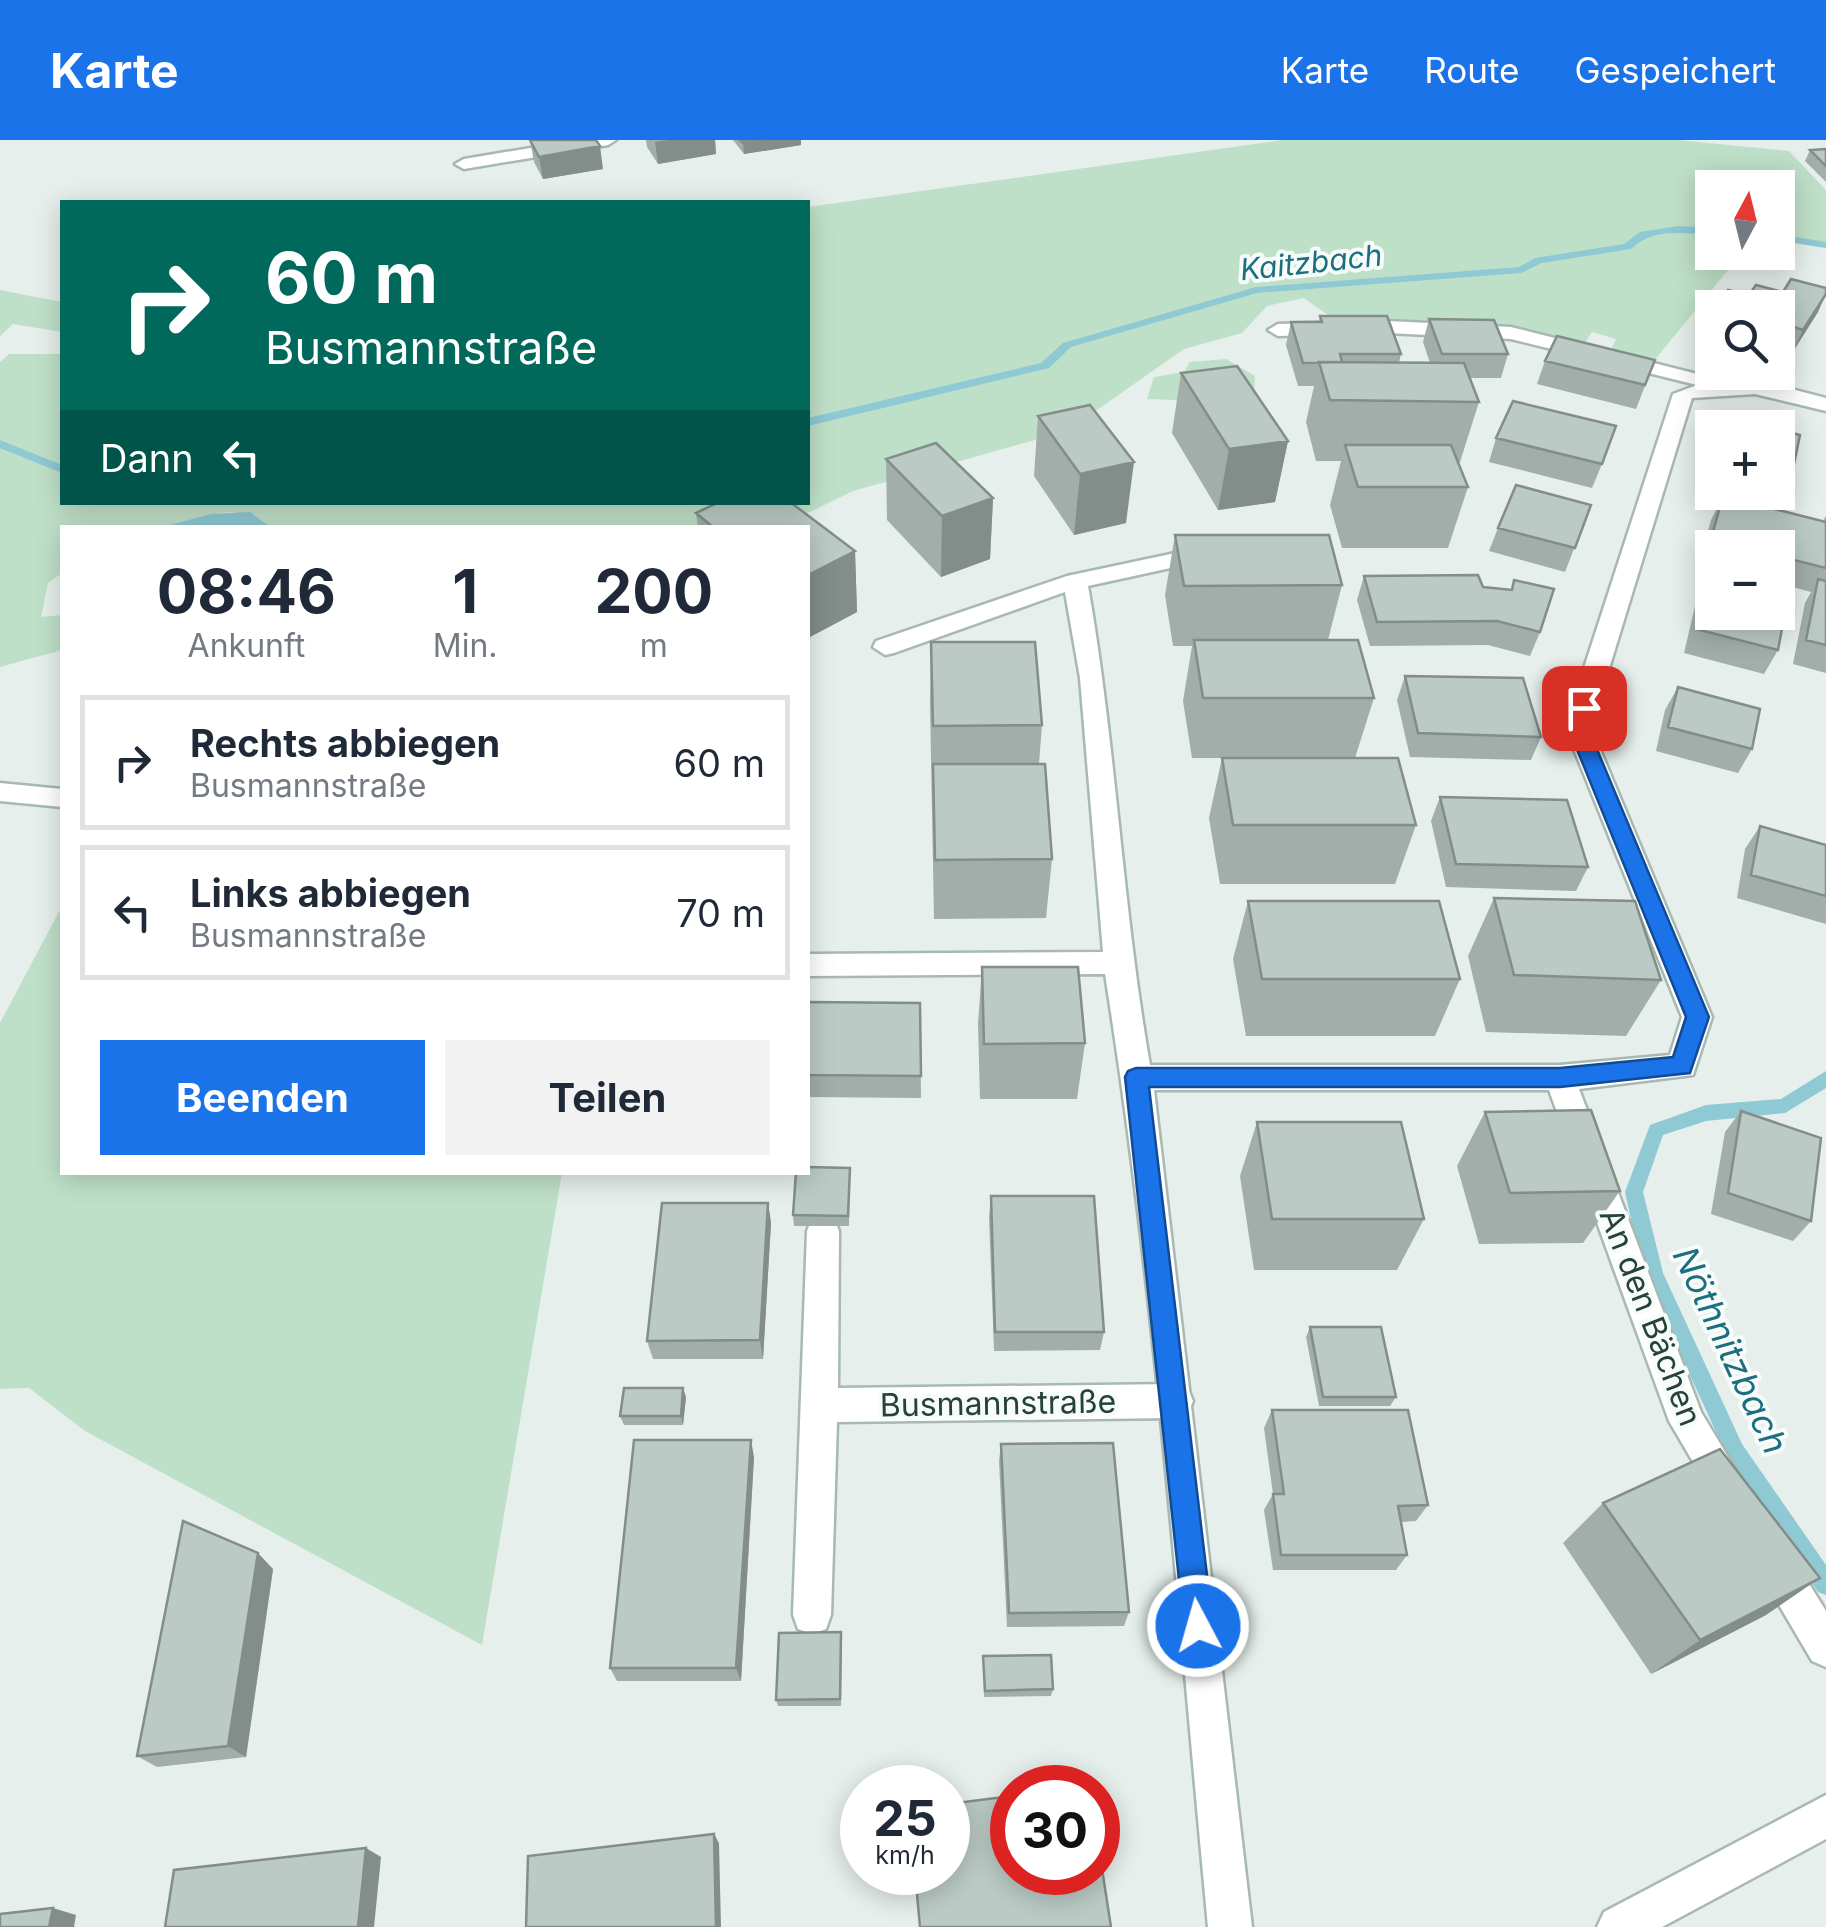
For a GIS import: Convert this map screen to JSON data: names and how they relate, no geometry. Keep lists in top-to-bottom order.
{
  "streets": {
    "street": ["An den Bächen", "Busmannstraße"]
  },
  "water": ["Kaitzbach", "Nöthnitzbach"],
  "north": "top",
  "page": {
    "header": "Karte",
    "nav": ["Karte", "Route", "Gespeichert"],
    "map_buttons": ["+", "−"],
    "turn": ["60 m", "Busmannstraße"],
    "then": "Dann",
    "eta": [
      "08:46",
      "Ankunft",
      "1",
      "Min.",
      "200",
      "m"
    ],
    "list": [
      {
        "name": "Rechts abbiegen",
        "note": "Busmannstraße",
        "value": "60 m"
      },
      {
        "name": "Links abbiegen",
        "note": "Busmannstraße",
        "value": "70 m"
      }
    ],
    "buttons": ["Beenden", "Teilen"],
    "speed": "25 km/h",
    "limit": "30"
  }
}
